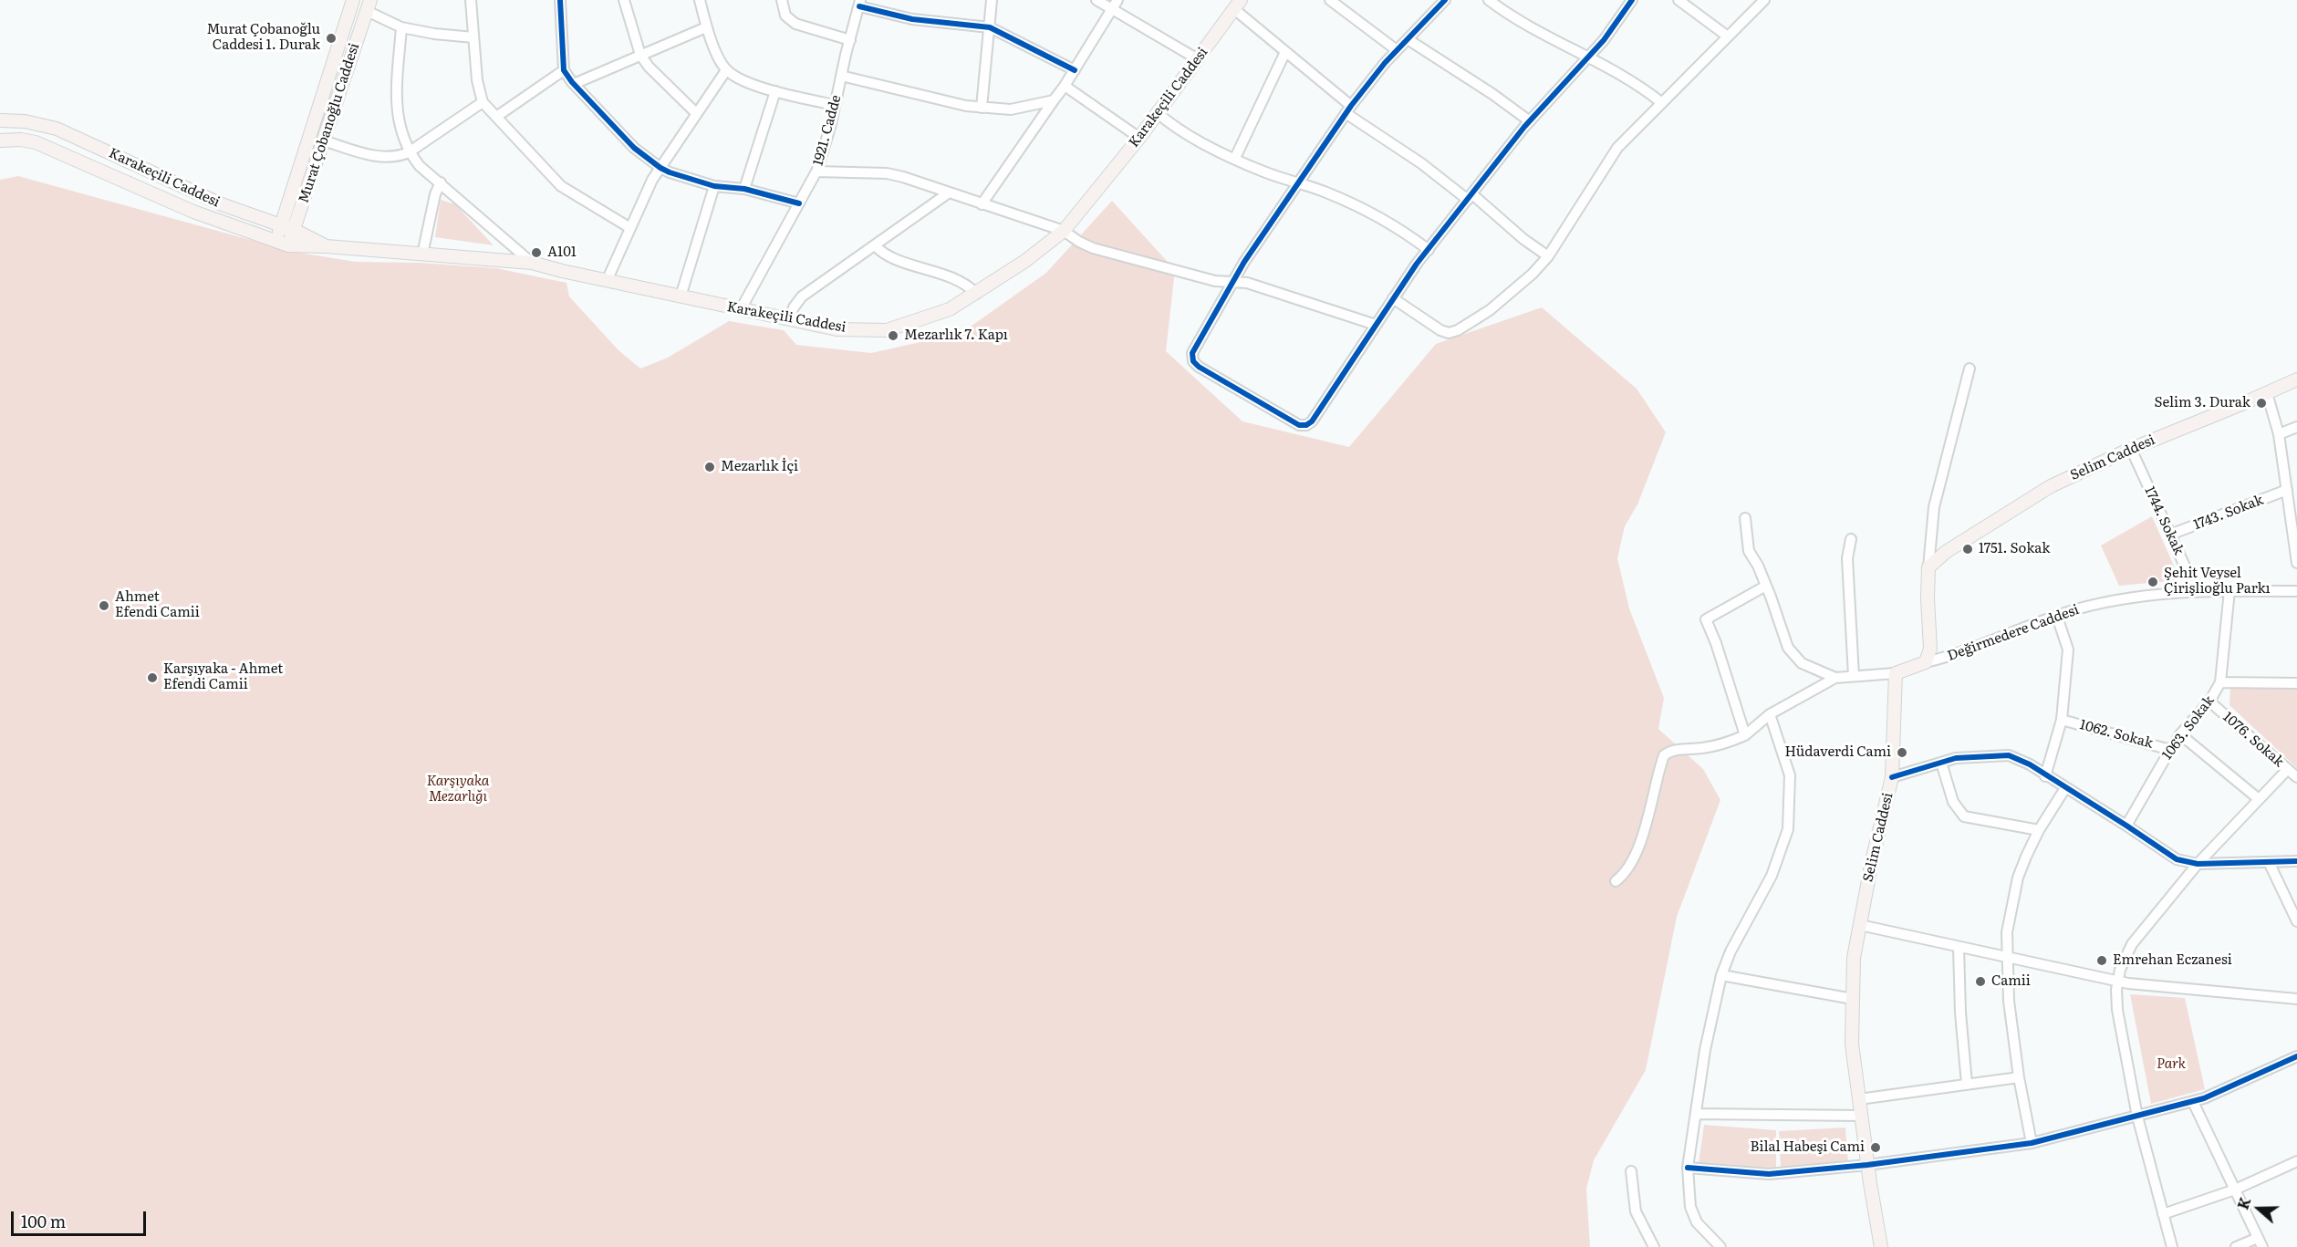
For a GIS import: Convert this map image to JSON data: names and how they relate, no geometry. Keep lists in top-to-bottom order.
{
  "streets": {
    "main road": ["Karakeçili Caddesi", "Murat Çobanoğlu Caddesi", "Selim Caddesi"],
    "street": [
      "1921. Cadde",
      "1743. Sokak",
      "1744. Sokak",
      "Değirmedere Caddesi",
      "1063. Sokak",
      "1062. Sokak",
      "1076. Sokak"
    ]
  },
  "crossings": [
    ["Karakeçili Caddesi", "Murat Çobanoğlu Caddesi"],
    ["Karakeçili Caddesi", "1921. Cadde"],
    ["Selim Caddesi", "1744. Sokak"],
    ["1743. Sokak", "1744. Sokak"],
    ["1744. Sokak", "Değirmedere Caddesi"],
    ["Değirmedere Caddesi", "1063. Sokak"],
    ["1063. Sokak", "1062. Sokak"],
    ["1063. Sokak", "1076. Sokak"]
  ],
  "parks": ["Karşıyaka Mezarlığı", "Park"],
  "places": [
    "Murat Çobanoğlu Caddesi 1. Durak",
    "A101",
    "Mezarlık 7. Kapı",
    "Selim 3. Durak",
    "Mezarlık İçi",
    "1751. Sokak",
    "Şehit Veysel Çirişlioğlu Parkı",
    "Ahmet Efendi Camii",
    "Karşıyaka - Ahmet Efendi Camii",
    "Hüdaverdi Cami",
    "Emrehan Eczanesi",
    "Camii",
    "Bilal Habeşi Cami"
  ],
  "scale_bar": "100 m",
  "north": "left"
}
